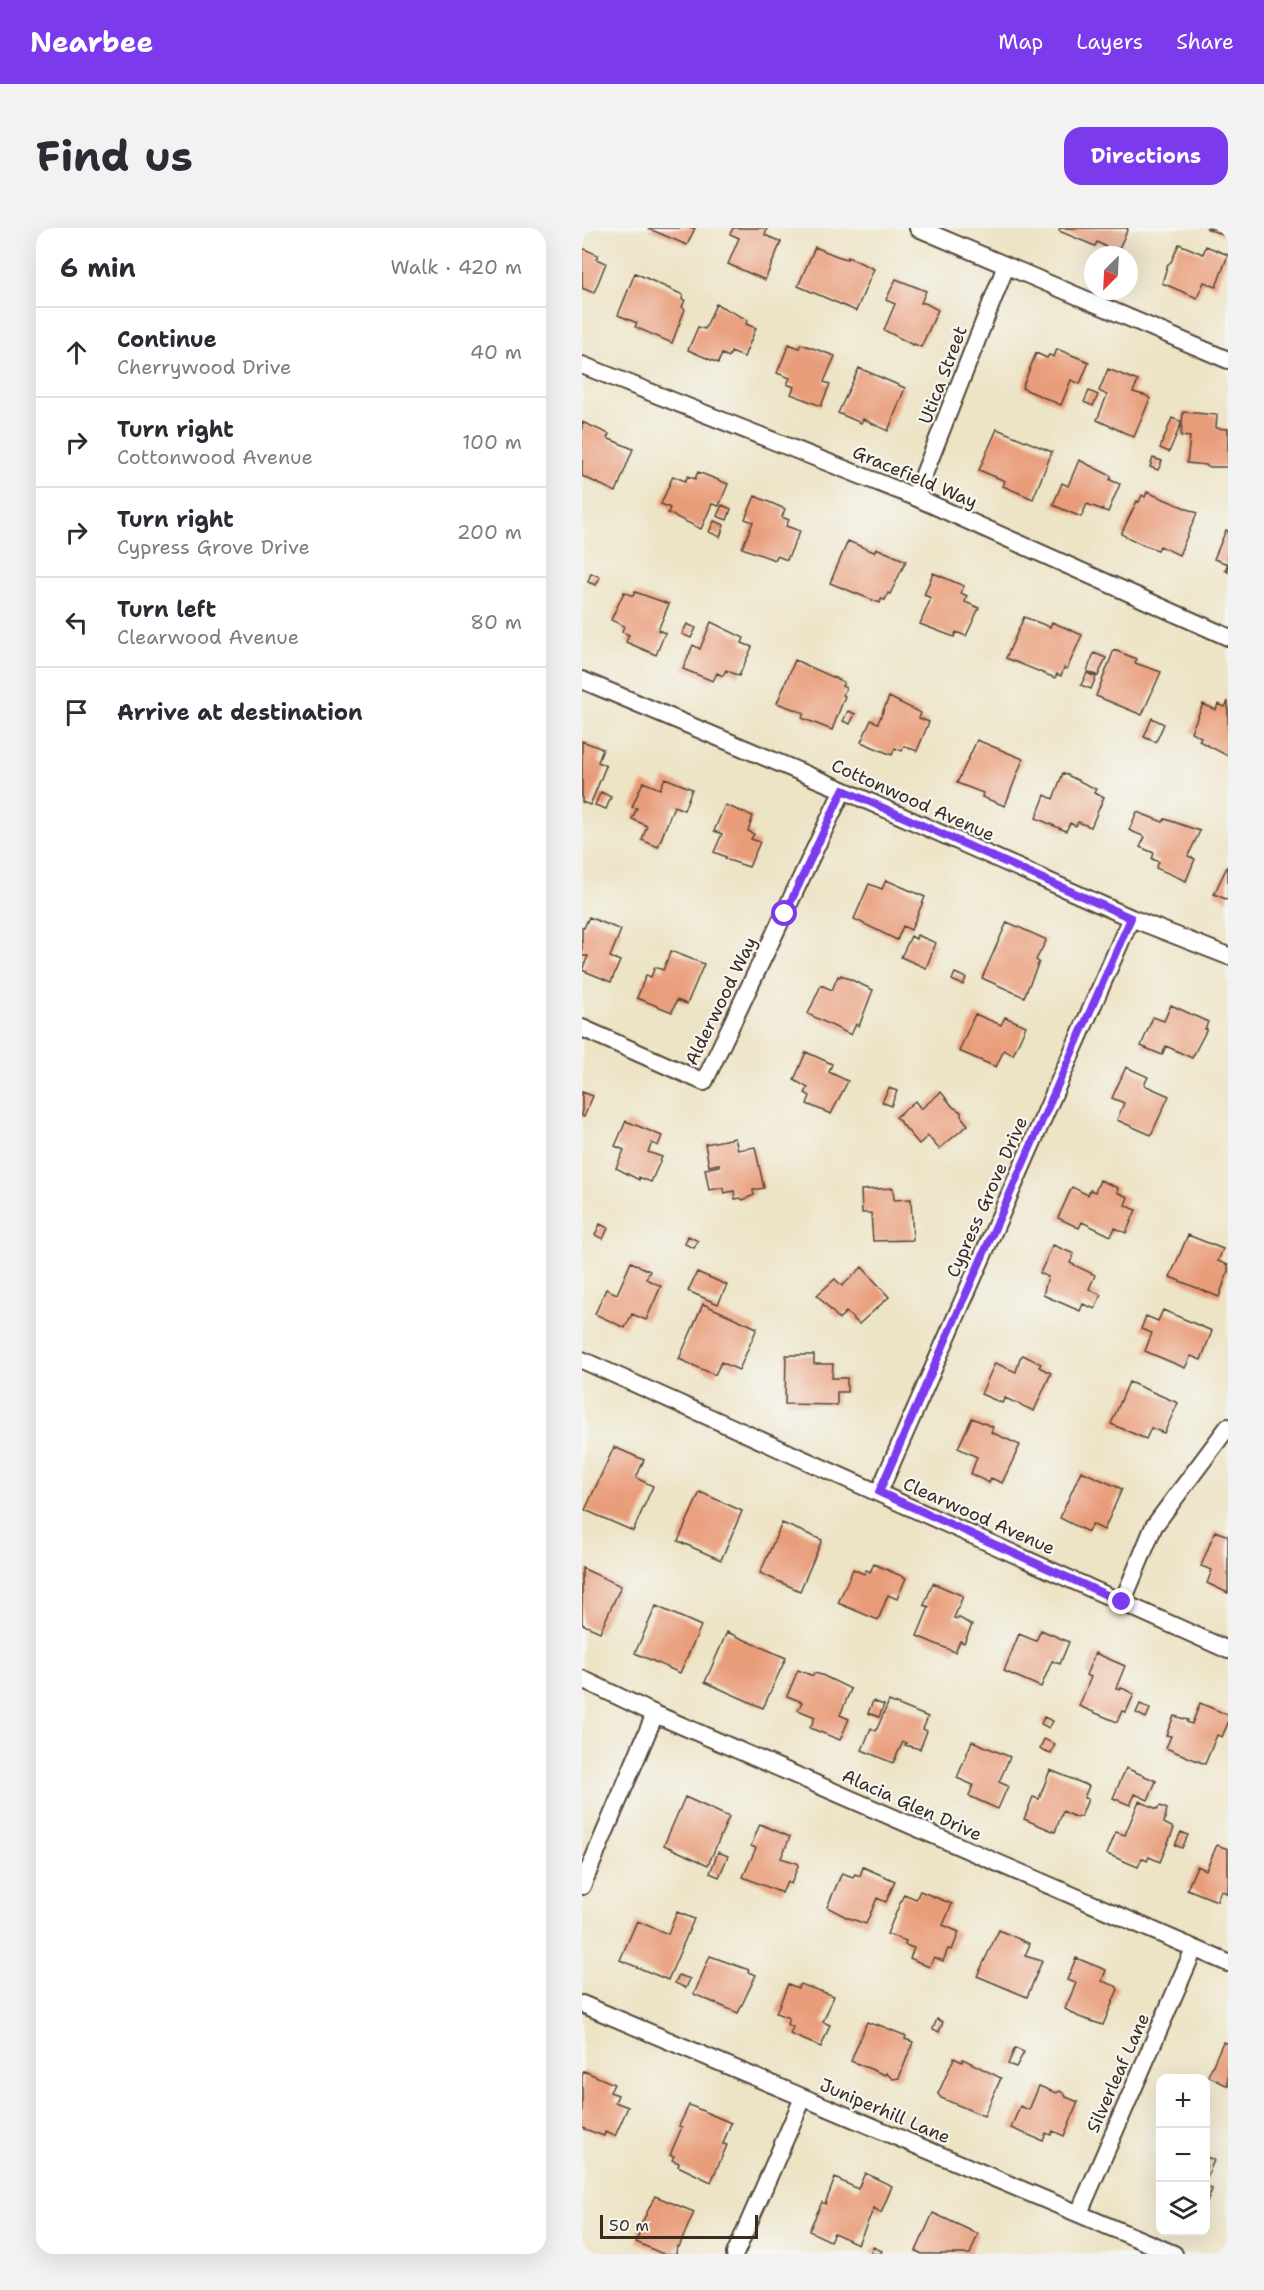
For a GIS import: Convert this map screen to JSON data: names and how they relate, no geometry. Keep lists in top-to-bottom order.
{
  "streets": {
    "street": [
      "Utica Street",
      "Gracefield Way",
      "Cottonwood Avenue",
      "Alderwood Way",
      "Cypress Grove Drive",
      "Clearwood Avenue",
      "Alacia Glen Drive",
      "Silverleaf Lane",
      "Juniperhill Lane"
    ]
  },
  "crossings": [
    ["Utica Street", "Gracefield Way"],
    ["Cottonwood Avenue", "Alderwood Way"],
    ["Cottonwood Avenue", "Cypress Grove Drive"],
    ["Cypress Grove Drive", "Clearwood Avenue"],
    ["Alacia Glen Drive", "Silverleaf Lane"],
    ["Silverleaf Lane", "Juniperhill Lane"]
  ],
  "scale_bar": "50 m",
  "north": "bottom left",
  "page": {
    "header": "Nearbee",
    "nav": ["Map", "Layers", "Share"],
    "buttons": "Directions",
    "title": "Find us",
    "heading": ["6 min", "Walk · 420 m"],
    "list": [
      ["Continue", "Cherrywood Drive", "40 m"],
      ["Turn right", "Cottonwood Avenue", "100 m"],
      ["Turn right", "Cypress Grove Drive", "200 m"],
      ["Turn left", "Clearwood Avenue", "80 m"],
      "Arrive at destination"
    ],
    "map_buttons": ["+", "−"],
    "scale": "50 m"
  }
}
